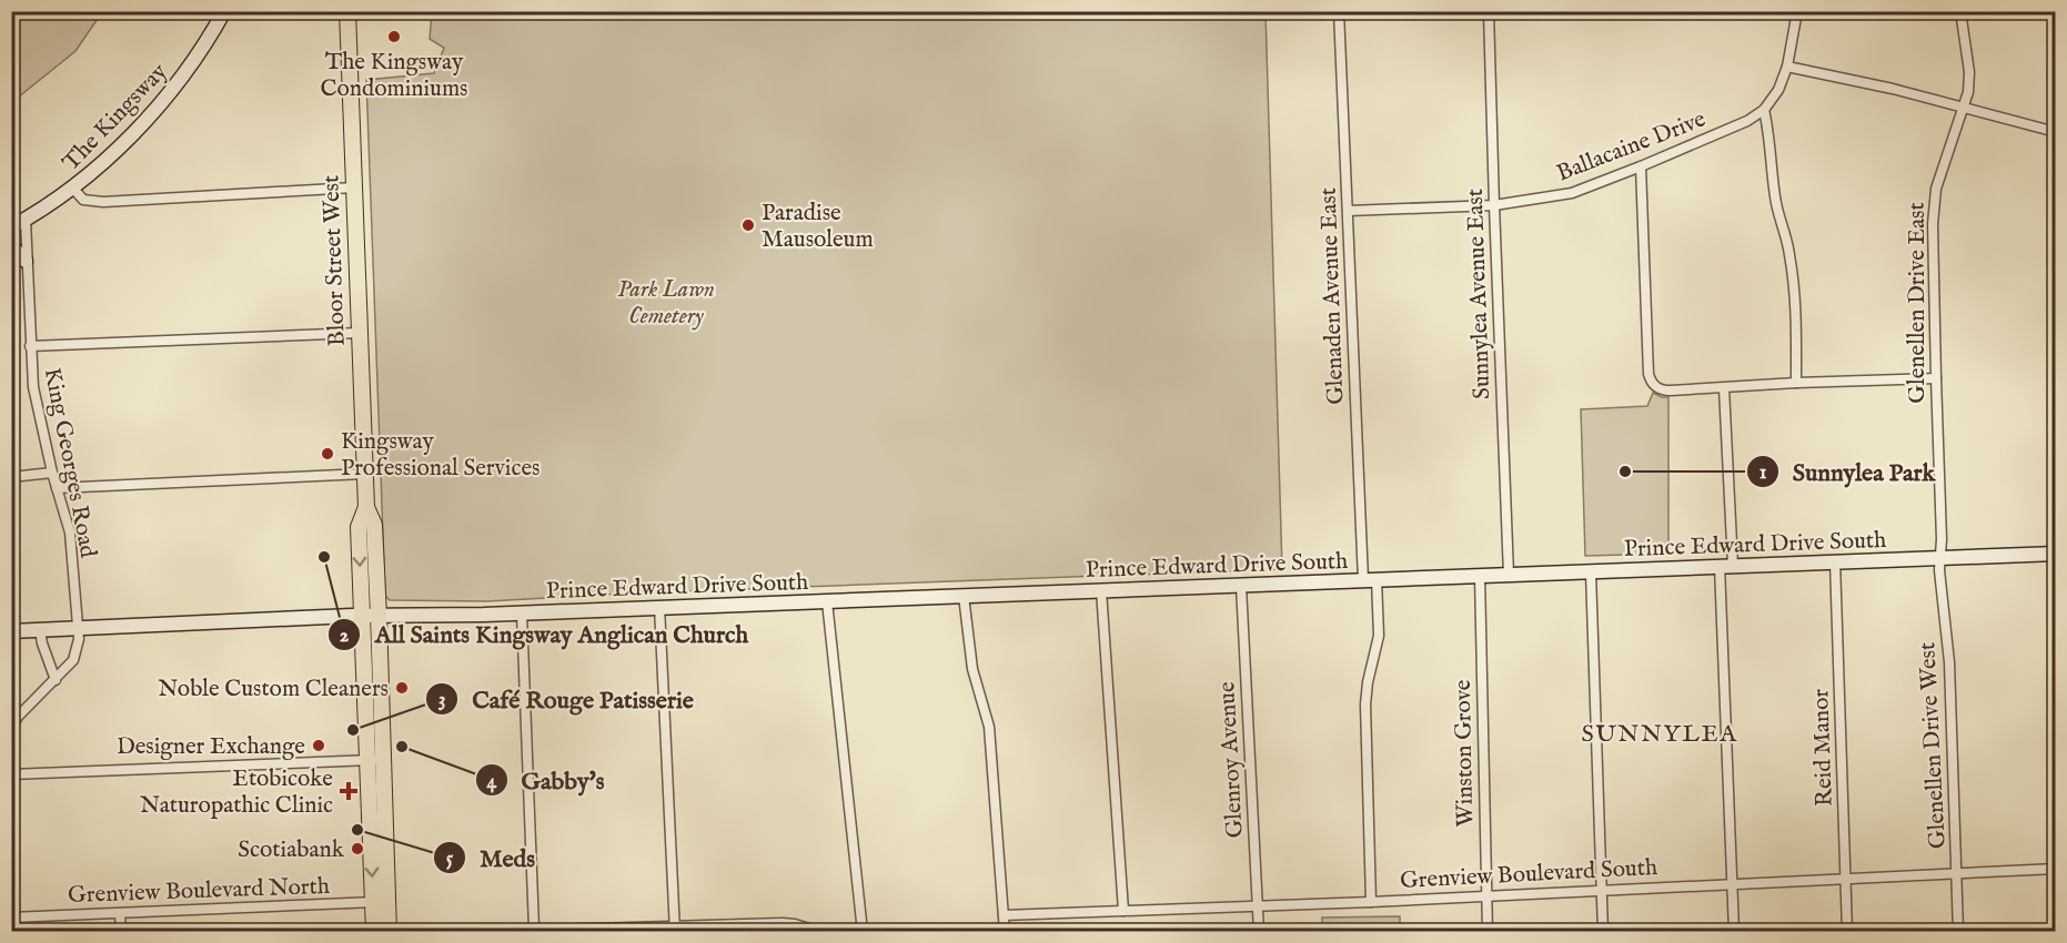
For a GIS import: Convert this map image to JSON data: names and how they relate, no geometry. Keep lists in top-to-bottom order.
{
  "streets": {
    "main road": ["Bloor Street West"],
    "street": [
      "The Kingsway",
      "Ballacaine Drive",
      "Sunnylea Avenue East",
      "Glenaden Avenue East",
      "Glenellen Drive East",
      "King Georges Road",
      "Prince Edward Drive South",
      "Glenellen Drive West",
      "Reid Manor",
      "Winston Grove",
      "Glenroy Avenue",
      "Grenview Boulevard South",
      "Grenview Boulevard North"
    ]
  },
  "crossings": [
    ["The Kingsway", "King Georges Road"],
    ["Ballacaine Drive", "Sunnylea Avenue East"],
    ["Ballacaine Drive", "Glenaden Avenue East"],
    ["Bloor Street West", "Prince Edward Drive South"],
    ["Bloor Street West", "Grenview Boulevard North"],
    ["Sunnylea Avenue East", "Prince Edward Drive South"],
    ["Glenaden Avenue East", "Prince Edward Drive South"],
    ["Glenaden Avenue East", "Grenview Boulevard South"],
    ["Glenellen Drive East", "Prince Edward Drive South"],
    ["Glenellen Drive East", "Glenellen Drive West"],
    ["King Georges Road", "Prince Edward Drive South"],
    ["Prince Edward Drive South", "Glenellen Drive West"],
    ["Prince Edward Drive South", "Reid Manor"],
    ["Prince Edward Drive South", "Winston Grove"],
    ["Prince Edward Drive South", "Glenroy Avenue"],
    ["Glenellen Drive West", "Grenview Boulevard South"],
    ["Reid Manor", "Grenview Boulevard South"],
    ["Winston Grove", "Grenview Boulevard South"],
    ["Glenroy Avenue", "Grenview Boulevard South"]
  ],
  "districts": ["SUNNYLEA"],
  "parks": ["Park Lawn Cemetery"],
  "places": {
    "other": [
      "The Kingsway Condominiums",
      "Paradise Mausoleum",
      "Kingsway Professional Services",
      "Sunnylea Park",
      "All Saints Kingsway Anglican Church",
      "Noble Custom Cleaners",
      "Café Rouge Patisserie",
      "Designer Exchange",
      "Gabby's",
      "Meds",
      "Scotiabank"
    ],
    "health": ["Etobicoke Naturopathic Clinic"]
  }
}
